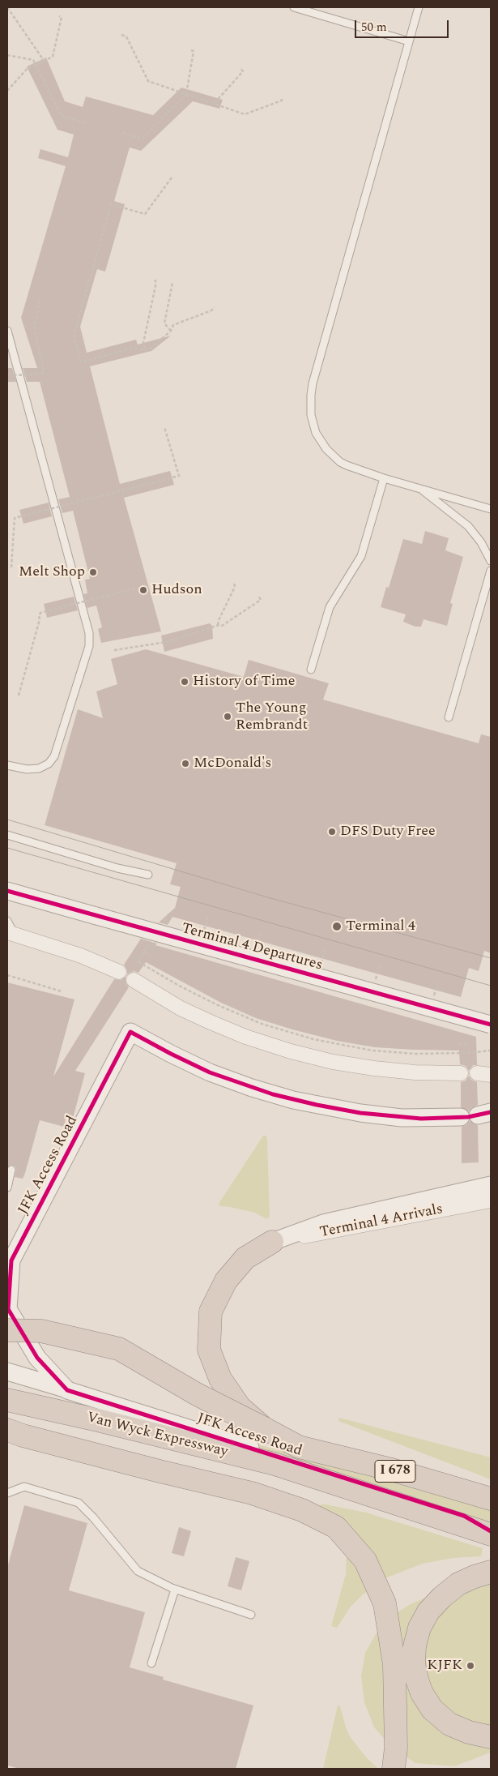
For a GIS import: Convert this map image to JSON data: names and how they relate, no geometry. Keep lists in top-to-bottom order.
{
  "streets": {
    "highway": ["Van Wyck Expressway", "I 678"],
    "street": ["Terminal 4 Departures", "JFK Access Road", "Terminal 4 Arrivals"]
  },
  "crossings": [
    ["JFK Access Road", "Van Wyck Expressway"]
  ],
  "places": [
    "Melt Shop",
    "Hudson",
    "History of Time",
    "The Young Rembrandt",
    "McDonald's",
    "DFS Duty Free",
    "Terminal 4",
    "KJFK"
  ],
  "scale_bar": "50 m"
}
